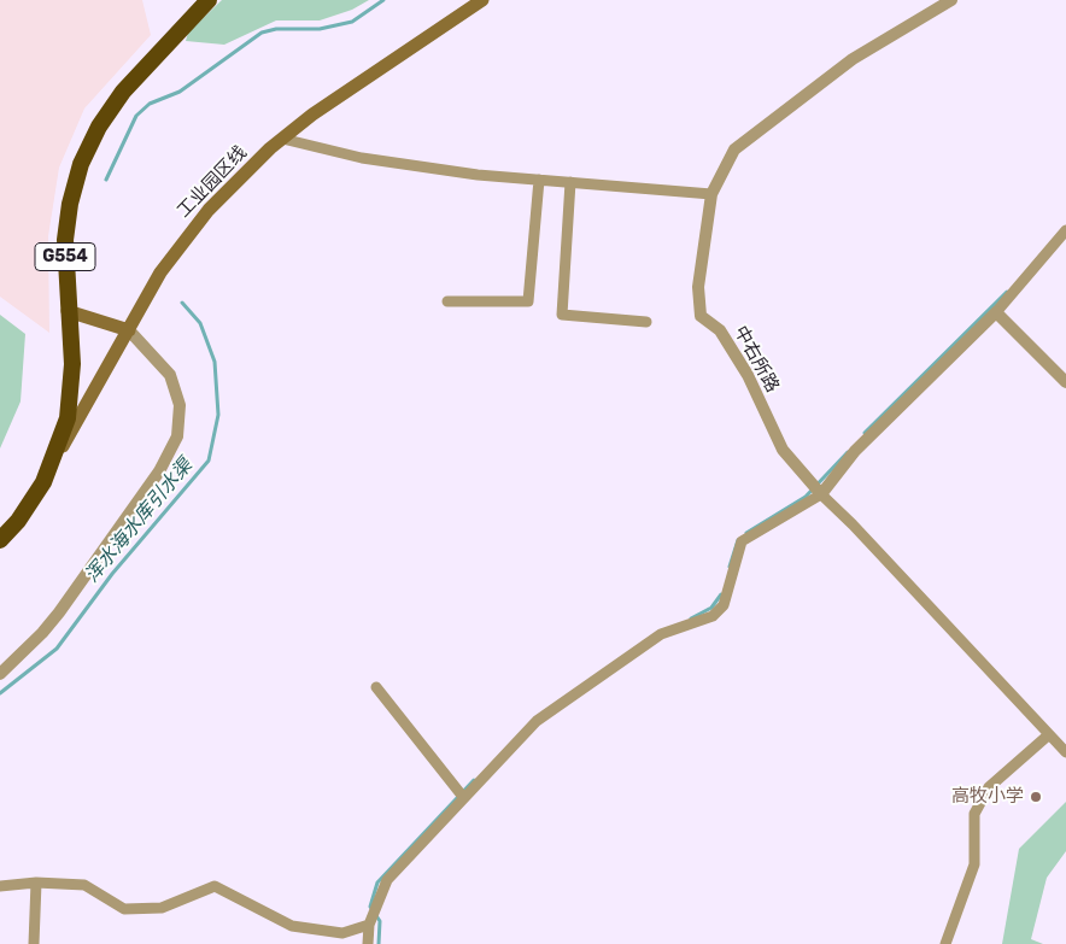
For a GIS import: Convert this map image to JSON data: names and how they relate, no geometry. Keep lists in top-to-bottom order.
{
  "streets": {
    "highway": ["G554"],
    "main road": ["工业园区线"],
    "street": ["中右所路"]
  },
  "crossings": [
    ["工业园区线", "G554"]
  ],
  "water": ["浑水海水库引水渠"],
  "places": ["高牧小学"]
}
